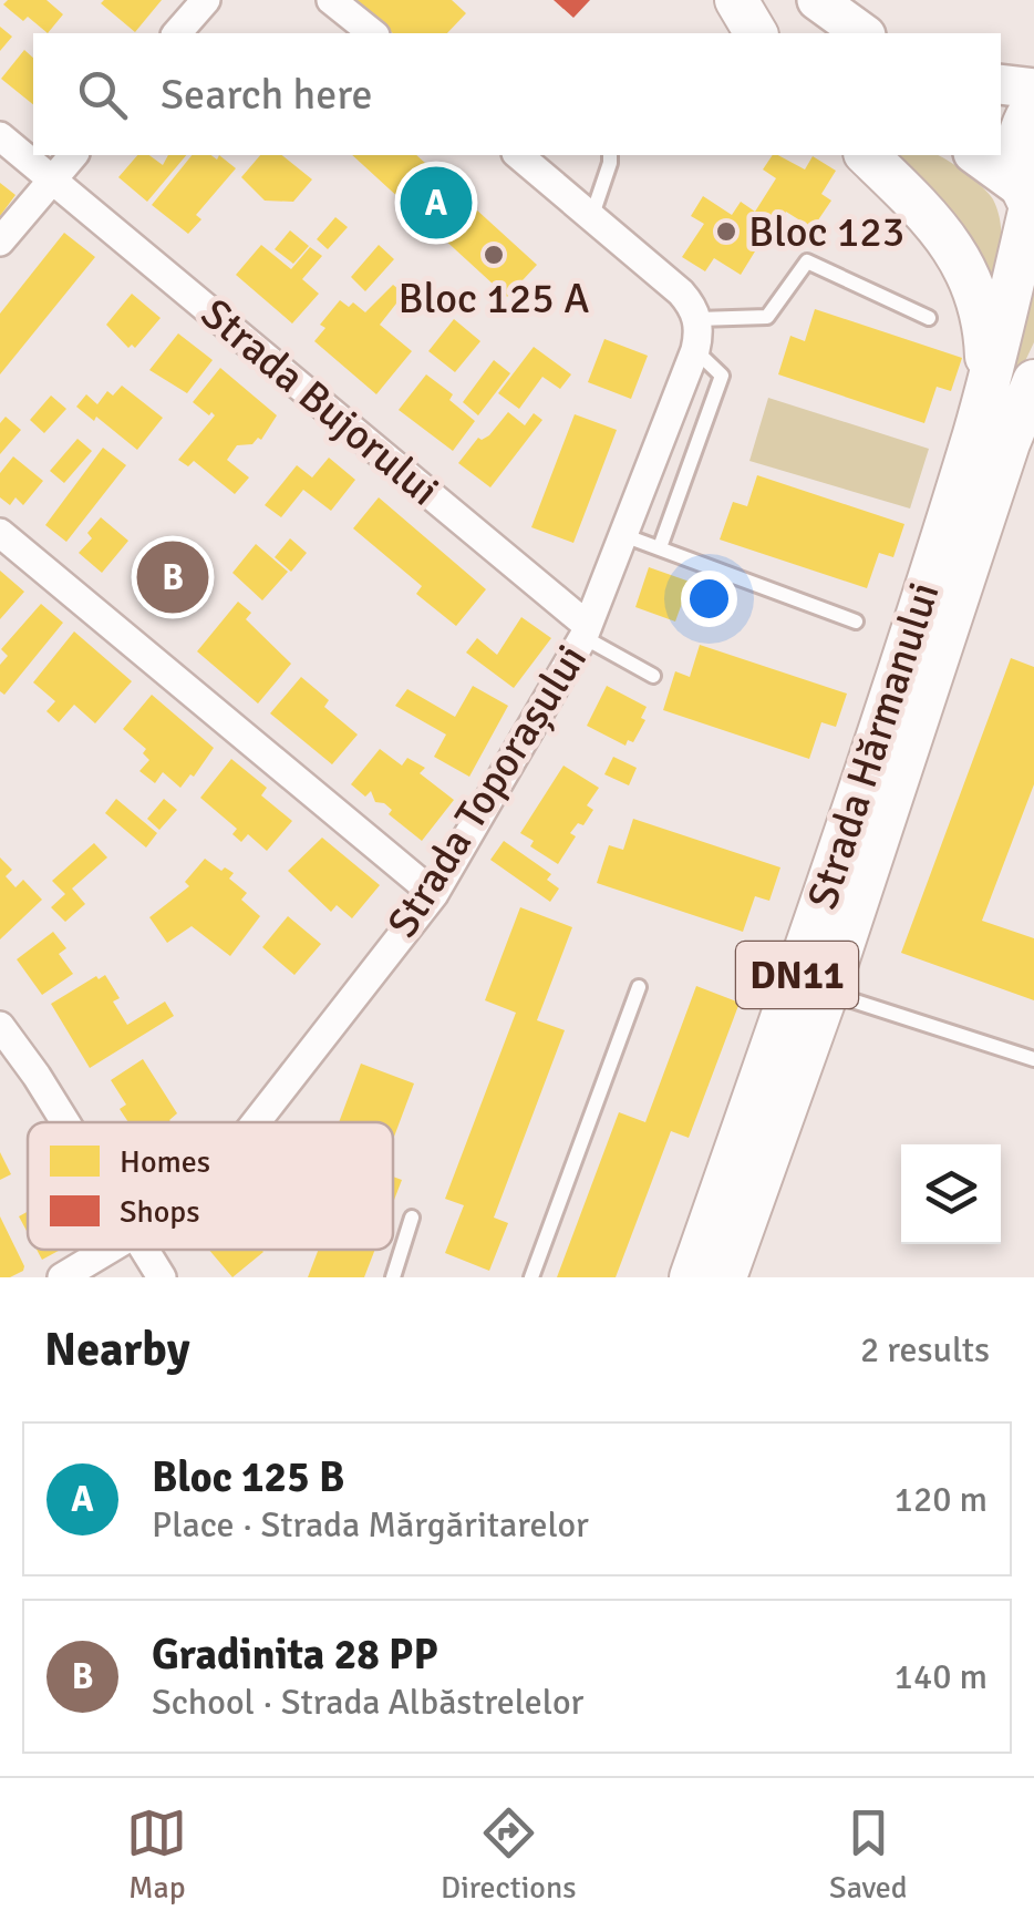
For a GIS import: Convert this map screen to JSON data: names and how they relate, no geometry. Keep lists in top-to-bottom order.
{
  "streets": {
    "main road": ["Strada Hărmanului", "DN11"],
    "street": ["Strada Bujorului", "Strada Toporașului"]
  },
  "crossings": [
    ["Strada Bujorului", "Strada Toporașului"]
  ],
  "places": ["Bloc 123", "Bloc 125 A"],
  "legend": ["Homes", "Shops"],
  "page": {
    "search": "Search here",
    "pins": ["A", "B"],
    "heading": ["Nearby", "2 results"],
    "list": [
      {
        "mark": "A",
        "name": "Bloc 125 B",
        "note": "Place · Strada Mărgăritarelor",
        "value": "120 m"
      },
      {
        "mark": "B",
        "name": "Gradinita 28 PP",
        "note": "School · Strada Albăstrelelor",
        "value": "140 m"
      }
    ],
    "nav": ["Map", "Directions", "Saved"]
  }
}
